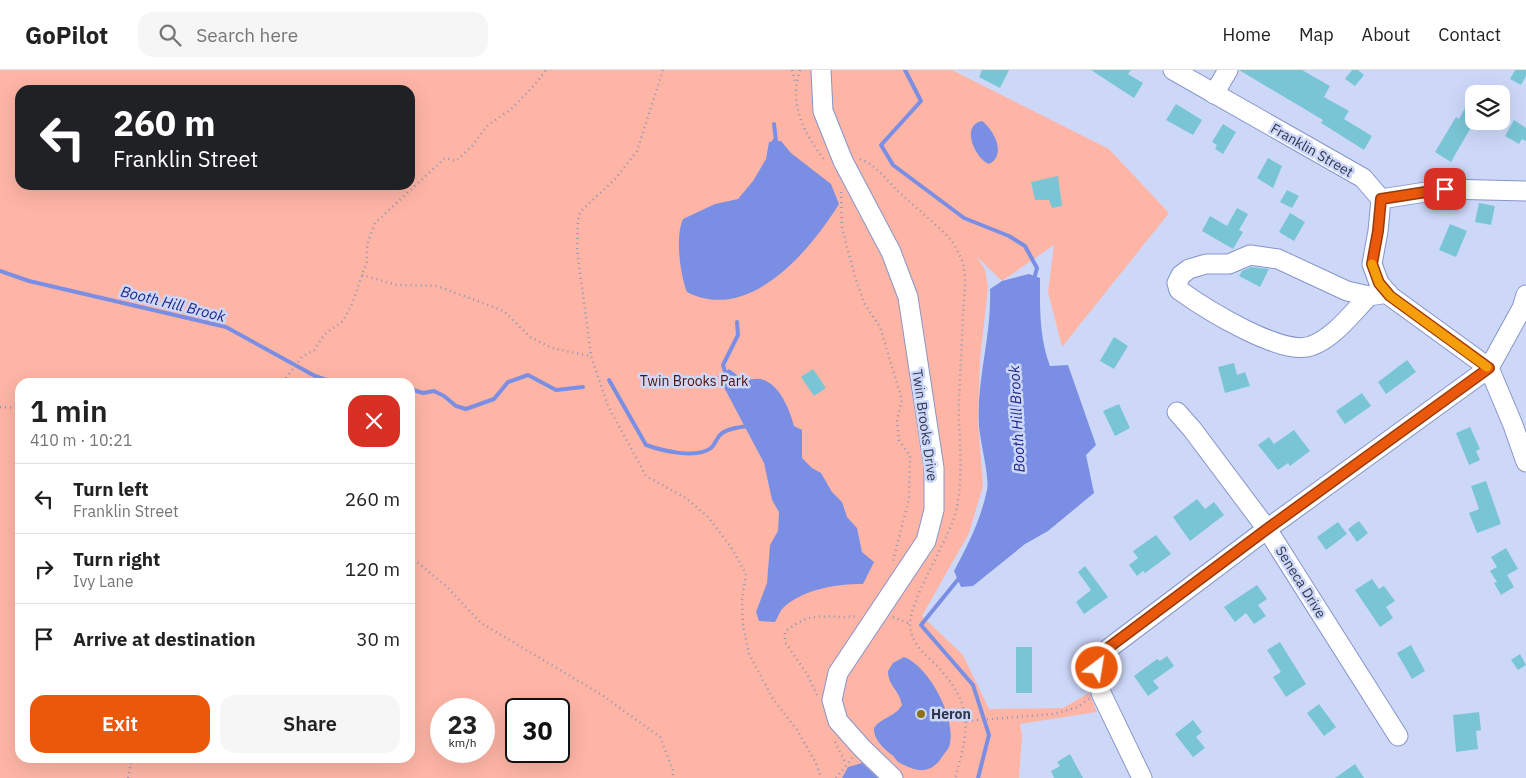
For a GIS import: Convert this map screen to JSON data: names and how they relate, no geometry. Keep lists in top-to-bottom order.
{
  "streets": {
    "street": ["Franklin Street", "Twin Brooks Drive", "Seneca Drive"]
  },
  "water": ["Booth Hill Brook"],
  "parks": ["Twin Brooks Park"],
  "places": ["Heron"],
  "page": {
    "header": "GoPilot",
    "search": "Search here",
    "nav": [
      "Home",
      "Map",
      "About",
      "Contact"
    ],
    "turn": ["260 m", "Franklin Street"],
    "heading": ["1 min", "410 m · 10:21"],
    "list": [
      {
        "name": "Turn left",
        "note": "Franklin Street",
        "value": "260 m"
      },
      {
        "name": "Turn right",
        "note": "Ivy Lane",
        "value": "120 m"
      },
      {
        "name": "Arrive at destination",
        "value": "30 m"
      }
    ],
    "buttons": ["Exit", "Share"],
    "speed": "23 km/h",
    "limit": "30"
  }
}
